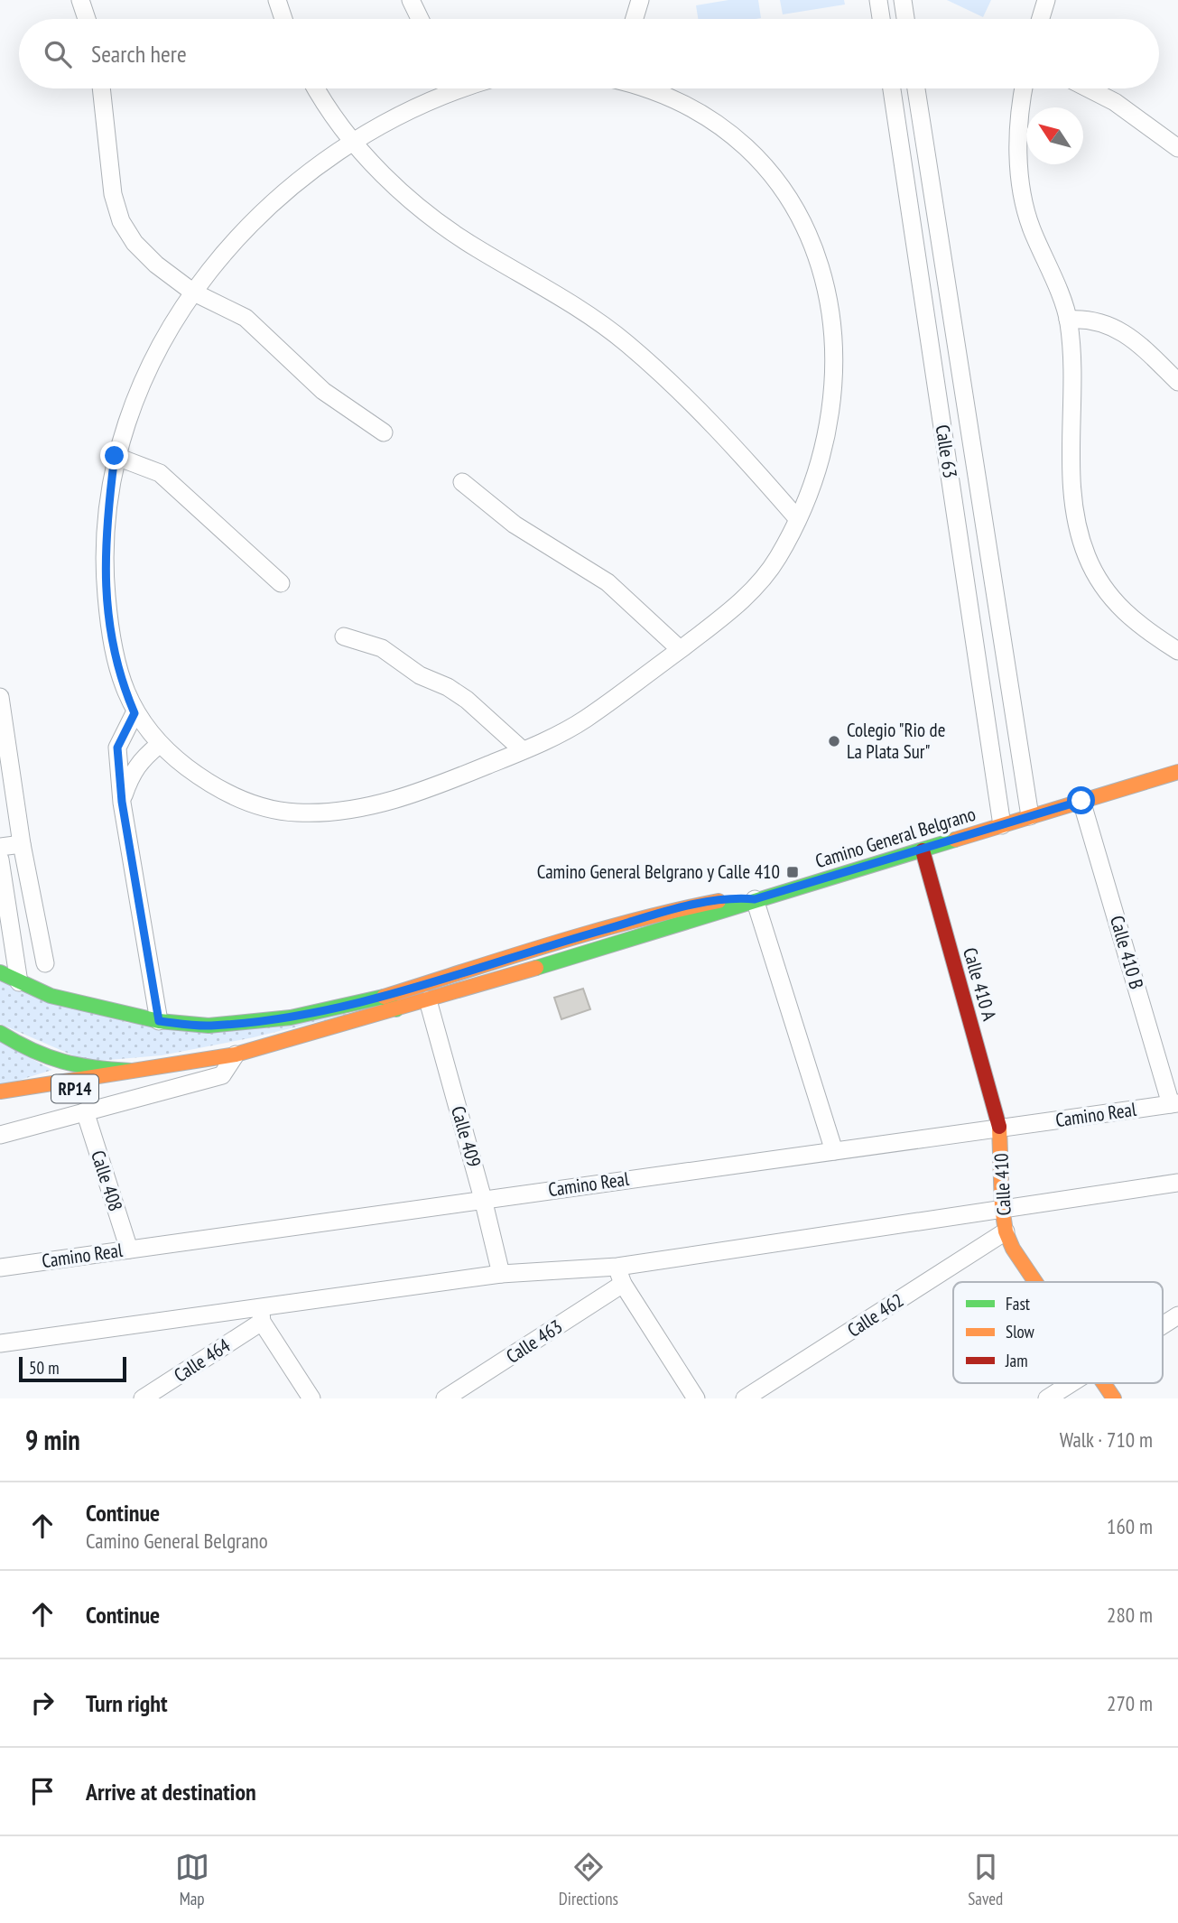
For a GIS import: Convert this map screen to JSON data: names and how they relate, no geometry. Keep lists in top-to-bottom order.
{
  "streets": {
    "main road": [
      "Camino General Belgrano",
      "Calle 410 A",
      "RP14",
      "Calle 410"
    ],
    "street": [
      "Calle 63",
      "Calle 410 B",
      "Camino Real",
      "Calle 409",
      "Calle 408",
      "Calle 462",
      "Calle 463",
      "Calle 464"
    ]
  },
  "crossings": [
    ["Calle 63", "Camino General Belgrano"],
    ["Camino General Belgrano", "Calle 410 B"],
    ["Camino General Belgrano", "Calle 410 A"],
    ["Camino General Belgrano", "Calle 409"],
    ["Calle 410 B", "Camino Real"],
    ["Calle 410 A", "Camino Real"],
    ["Calle 410 A", "Calle 410"],
    ["Camino Real", "Calle 409"],
    ["Camino Real", "Calle 408"],
    ["Camino Real", "Calle 410"],
    ["Calle 410", "Calle 462"]
  ],
  "places": {
    "other": ["Colegio \"Rio de La Plata Sur\""],
    "transit": ["Camino General Belgrano y Calle 410"]
  },
  "legend": ["Fast", "Slow", "Jam"],
  "scale_bar": "50 m",
  "north": "top left",
  "page": {
    "search": "Search here",
    "scale": "50 m",
    "heading": ["9 min", "Walk · 710 m"],
    "list": [
      ["Continue", "Camino General Belgrano", "160 m"],
      ["Continue", "280 m"],
      ["Turn right", "270 m"],
      "Arrive at destination"
    ],
    "nav": ["Map", "Directions", "Saved"]
  }
}
